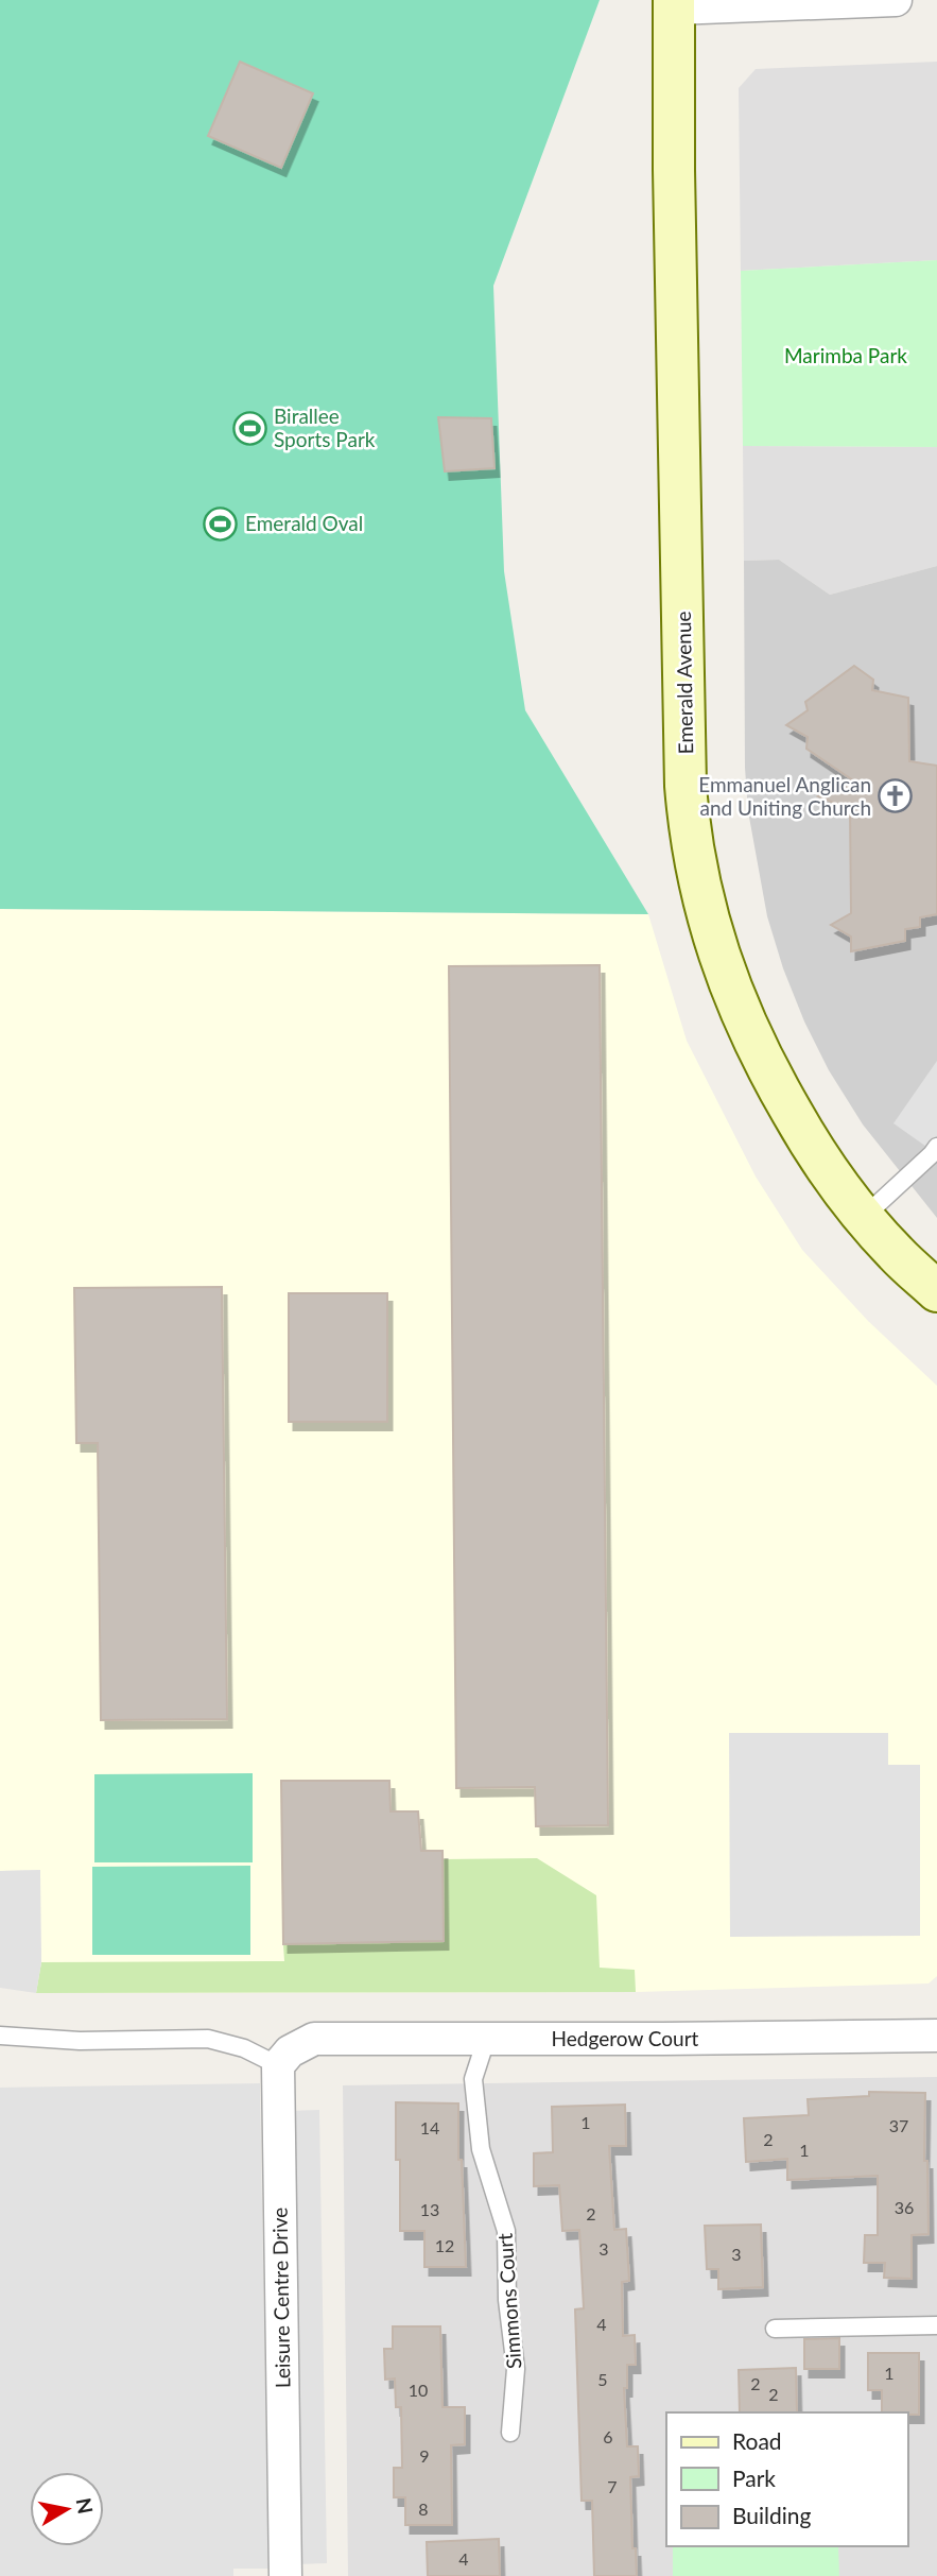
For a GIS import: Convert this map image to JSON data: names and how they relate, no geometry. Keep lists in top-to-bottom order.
{
  "streets": {
    "street": ["Emerald Avenue", "Hedgerow Court", "Leisure Centre Drive"],
    "lane": ["Simmons Court"]
  },
  "crossings": [
    ["Hedgerow Court", "Leisure Centre Drive"],
    ["Hedgerow Court", "Simmons Court"]
  ],
  "parks": ["Marimba Park"],
  "places": {
    "sports": ["Birallee Sports Park", "Emerald Oval"],
    "church": ["Emmanuel Anglican and Uniting Church"]
  },
  "house_numbers": [
    "1",
    "37",
    "14",
    "2",
    "1",
    "36",
    "13",
    "2",
    "12",
    "3",
    "3",
    "4",
    "1",
    "5",
    "2",
    "10",
    "2",
    "6",
    "9",
    "7",
    "8",
    "4"
  ],
  "legend": ["Road", "Park", "Building"],
  "north": "right"
}
